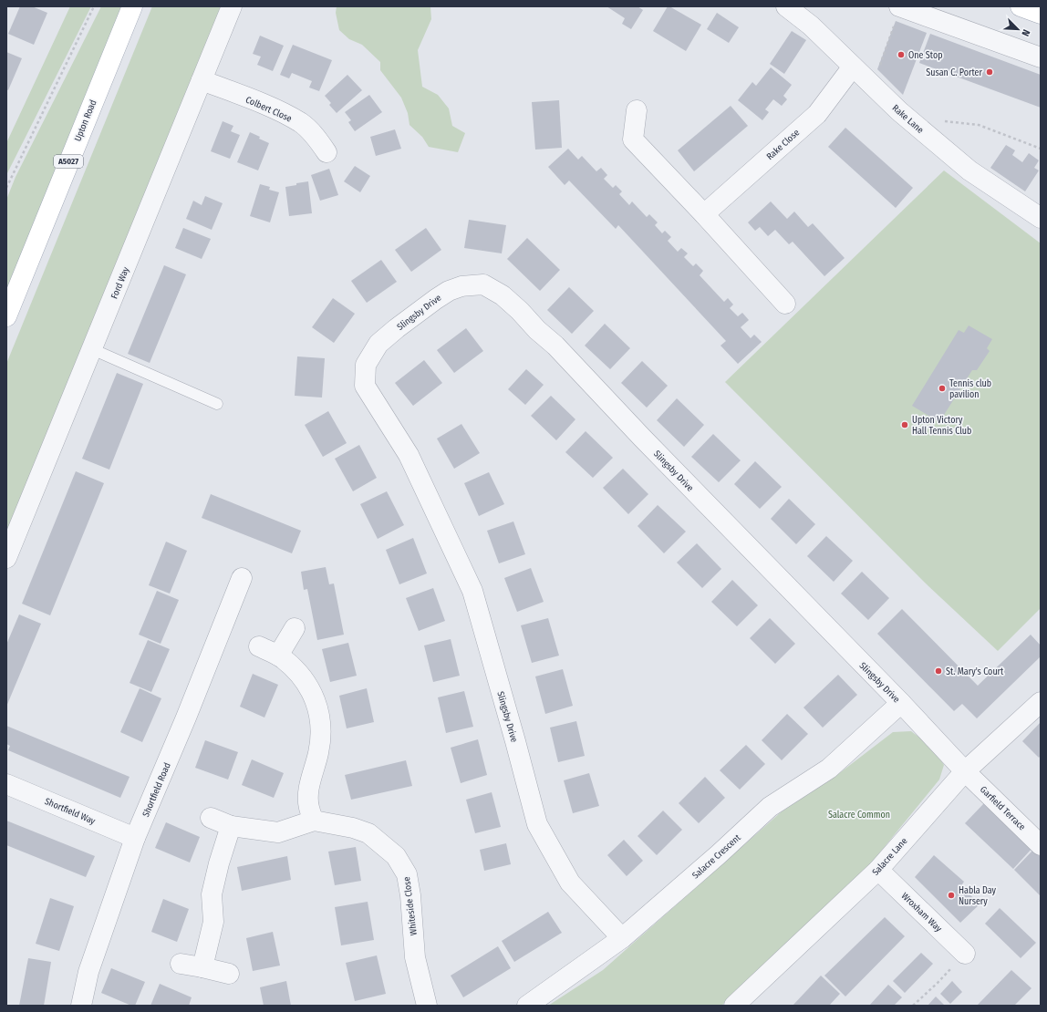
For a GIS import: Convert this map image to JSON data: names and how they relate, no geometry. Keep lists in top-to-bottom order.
{
  "streets": {
    "main road": ["Upton Road", "A5027"],
    "street": [
      "Colbert Close",
      "Rake Lane",
      "Rake Close",
      "Ford Way",
      "Slingsby Drive",
      "Shortfield Road",
      "Garfield Terrace",
      "Shortfield Way",
      "Salacre Crescent",
      "Salacre Lane",
      "Whiteside Close",
      "Wroxham Way"
    ]
  },
  "crossings": [
    ["Colbert Close", "Ford Way"],
    ["Rake Lane", "Rake Close"],
    ["Slingsby Drive", "Garfield Terrace"],
    ["Slingsby Drive", "Salacre Crescent"],
    ["Slingsby Drive", "Salacre Lane"],
    ["Shortfield Road", "Shortfield Way"],
    ["Garfield Terrace", "Salacre Lane"],
    ["Salacre Lane", "Wroxham Way"]
  ],
  "parks": ["Salacre Common"],
  "places": [
    "One Stop",
    "Susan C. Porter",
    "Tennis club pavilion",
    "Upton Victory Hall Tennis Club",
    "St. Mary's Court",
    "Habla Day Nursery"
  ],
  "north": "bottom right"
}
